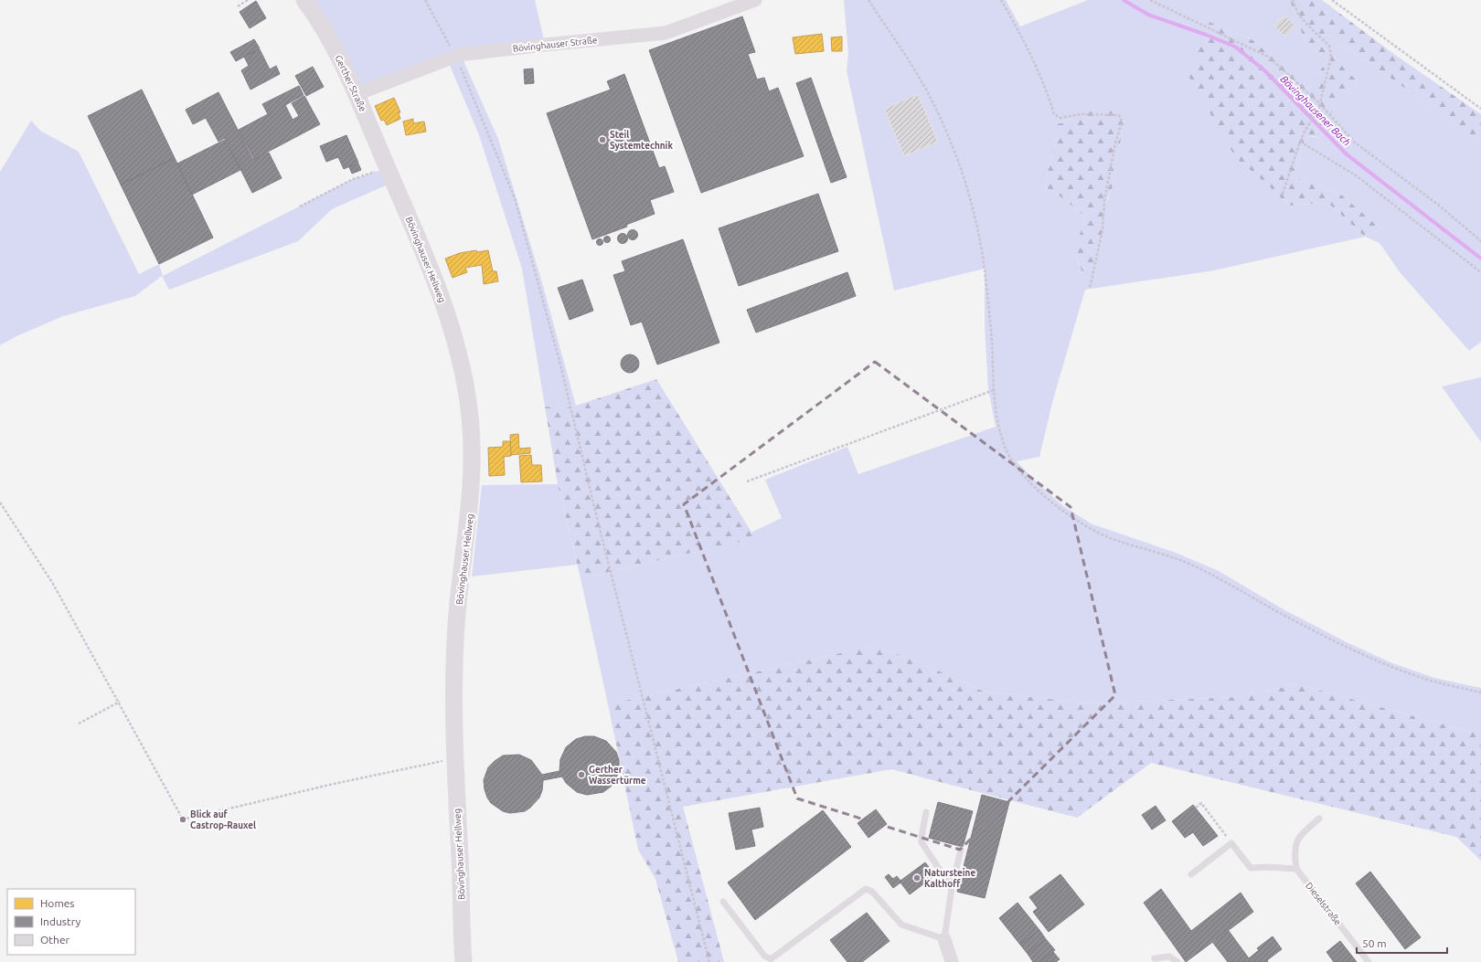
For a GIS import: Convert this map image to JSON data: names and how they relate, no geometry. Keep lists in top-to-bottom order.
{
  "streets": {
    "street": ["Bövinghauser Straße", "Gerther Straße", "Bövinghauser Hellweg"],
    "lane": ["Dieselstraße"]
  },
  "crossings": [
    ["Bövinghauser Straße", "Gerther Straße"],
    ["Gerther Straße", "Bövinghauser Hellweg"]
  ],
  "water": ["Bövinghausener Bach"],
  "places": [
    "Steil Systemtechnik",
    "Gerther Wassertürme",
    "Blick auf Castrop-Rauxel",
    "Natursteine Kalthoff"
  ],
  "legend": ["Homes", "Industry", "Other"],
  "scale_bar": "50 m"
}
